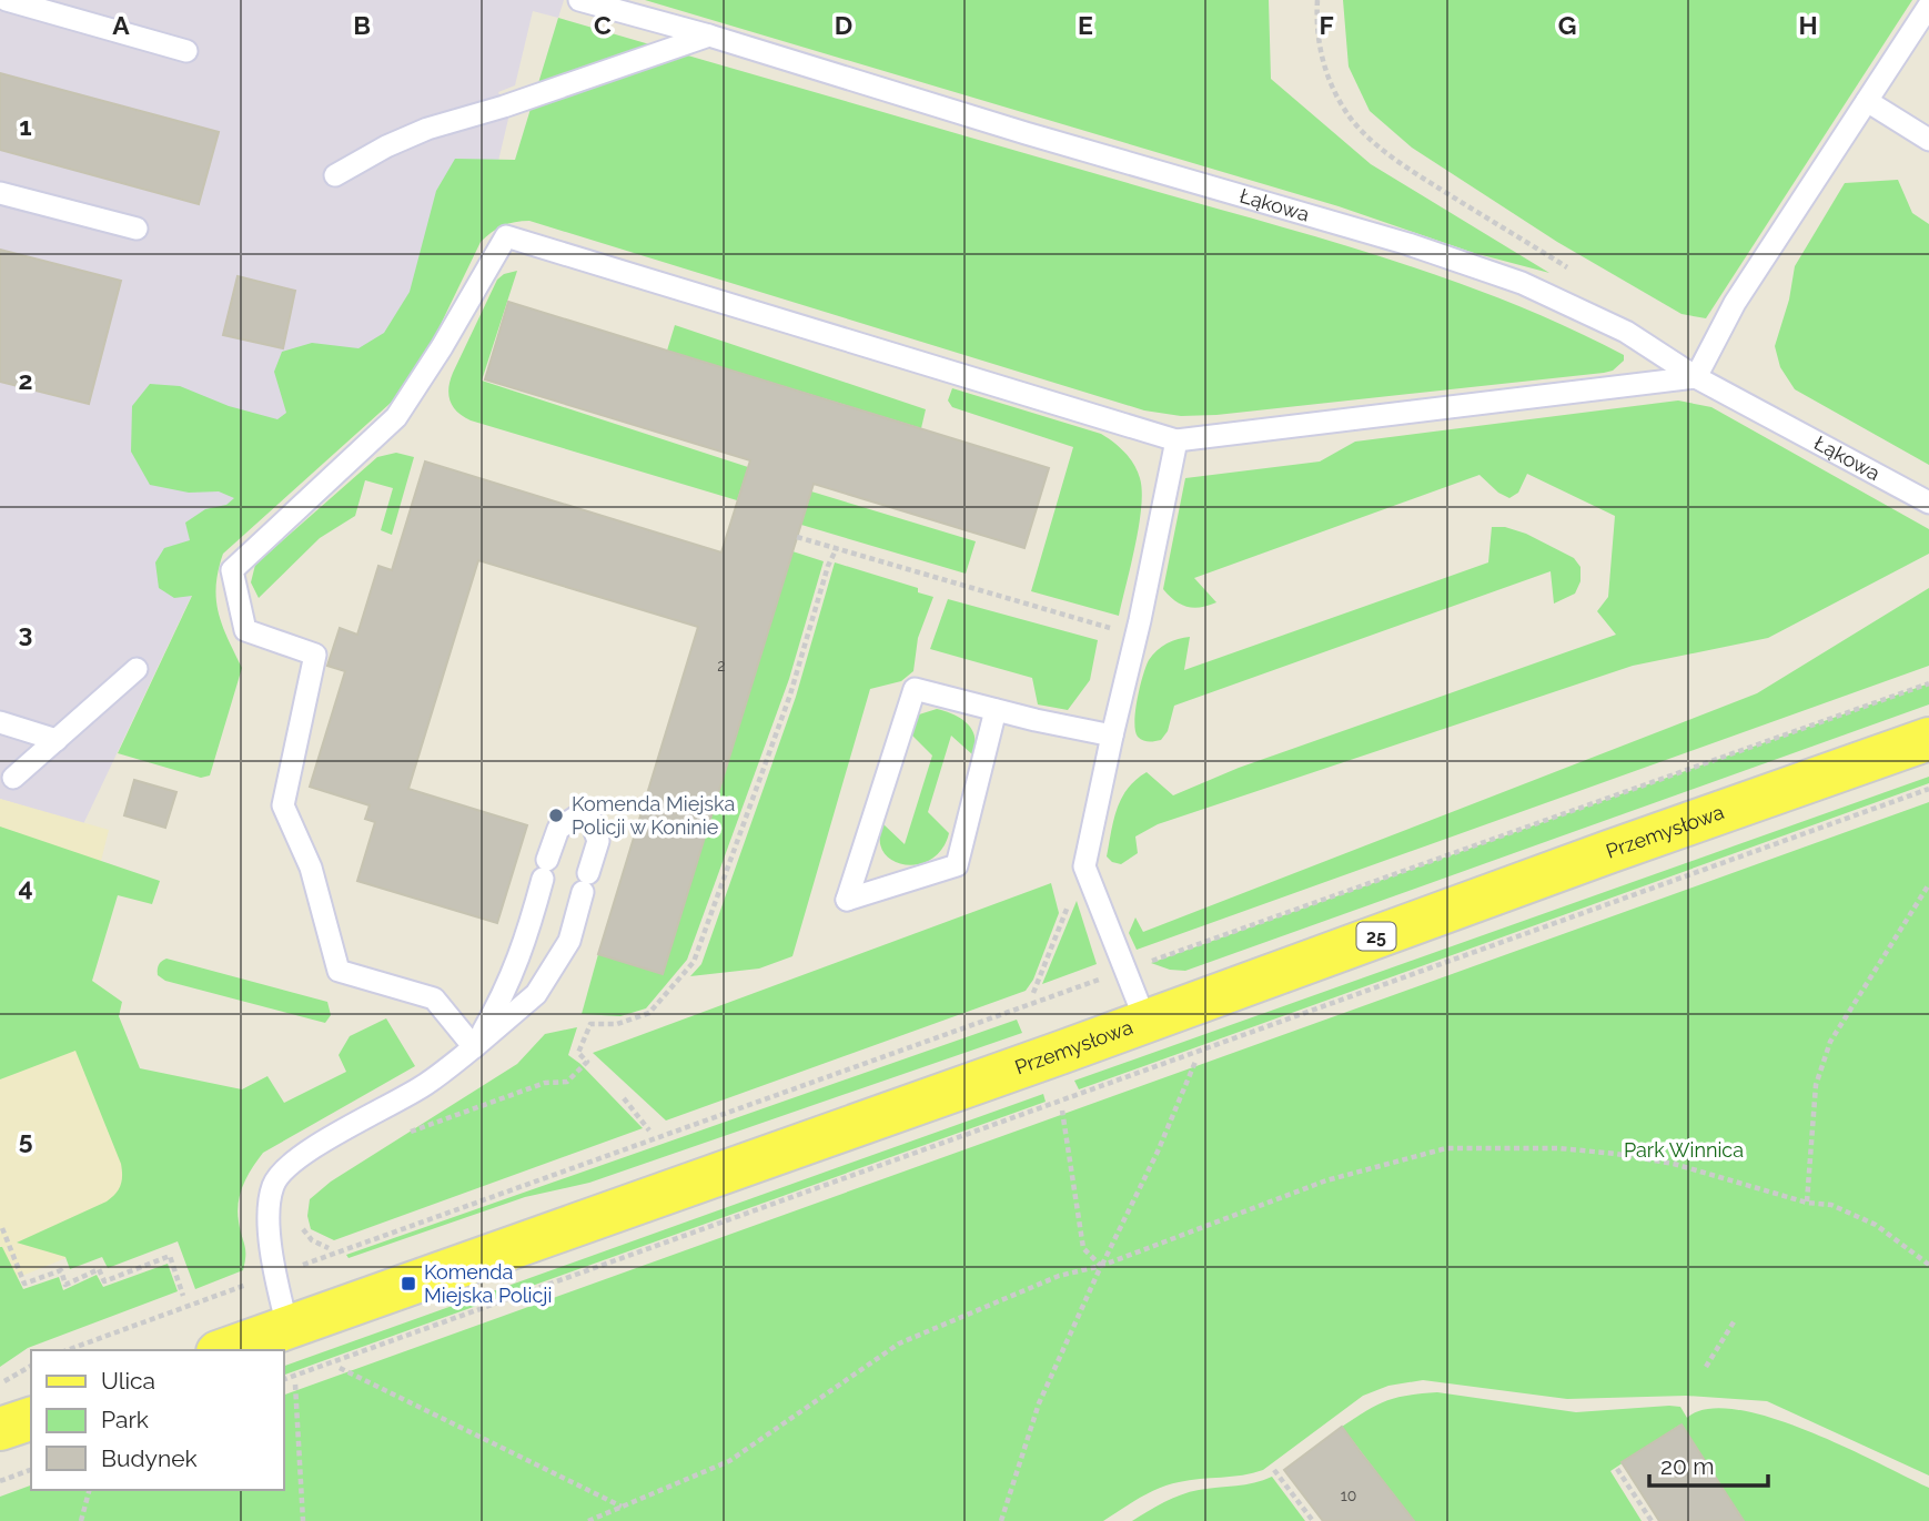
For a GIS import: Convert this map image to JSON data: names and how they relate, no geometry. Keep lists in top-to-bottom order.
{
  "streets": {
    "main road": ["Przemysłowa", "25"],
    "lane": ["Łąkowa"]
  },
  "parks": ["Park Winnica"],
  "places": {
    "other": ["Komenda Miejska Policji w Koninie"],
    "transit": ["Komenda Miejska Policji"]
  },
  "house_numbers": ["2", "10"],
  "legend": ["Ulica", "Park", "Budynek"],
  "scale_bar": "20 m",
  "grid": {
    "columns": [
      "A",
      "B",
      "C",
      "D",
      "E",
      "F",
      "G",
      "H"
    ],
    "rows": [
      "1",
      "2",
      "3",
      "4",
      "5"
    ]
  }
}
